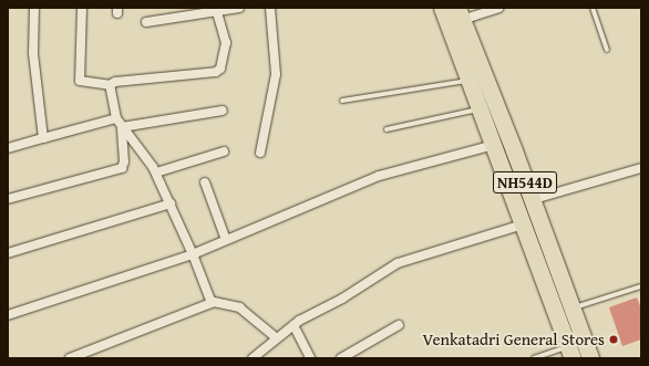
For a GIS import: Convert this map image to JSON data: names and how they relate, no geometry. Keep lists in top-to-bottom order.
{
  "streets": {
    "highway": ["NH544D"]
  },
  "places": ["Venkatadri General Stores"]
}
